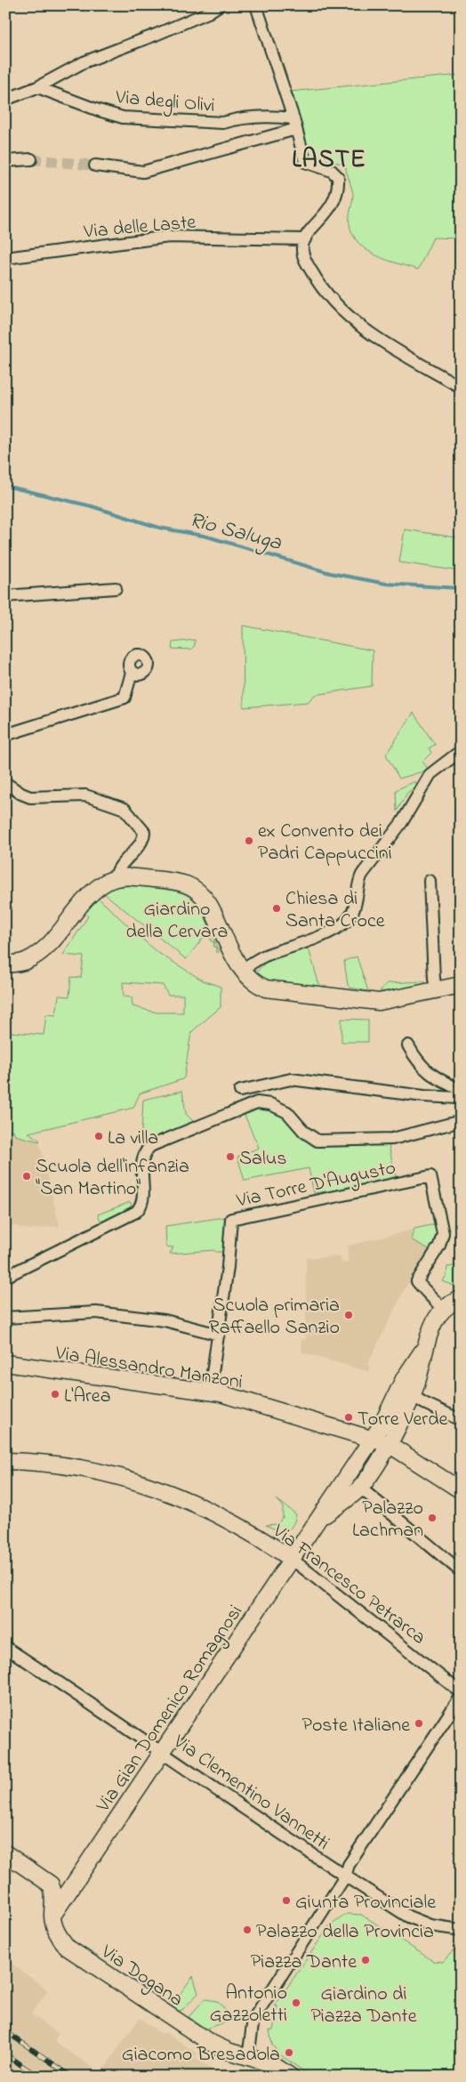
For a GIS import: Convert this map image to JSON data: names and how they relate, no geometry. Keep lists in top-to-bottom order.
{
  "streets": {
    "main road": [
      "Via Alessandro Manzoni",
      "Via Francesco Petrarca",
      "Via Gian Domenico Romagnosi",
      "Via Dogana"
    ],
    "street": [
      "Via degli Olivi",
      "Via delle Laste",
      "Via Torre D'Augusto",
      "Via Clementino Vannetti"
    ]
  },
  "crossings": [
    ["Via Torre D'Augusto", "Via Alessandro Manzoni"],
    ["Via Alessandro Manzoni", "Via Gian Domenico Romagnosi"],
    ["Via Francesco Petrarca", "Via Gian Domenico Romagnosi"],
    ["Via Gian Domenico Romagnosi", "Via Clementino Vannetti"],
    ["Via Gian Domenico Romagnosi", "Via Dogana"]
  ],
  "districts": ["LASTE"],
  "water": ["Rio Saluga"],
  "parks": ["Giardino della Cervara", "Giardino di Piazza Dante"],
  "places": [
    "ex Convento dei Padri Cappuccini",
    "Chiesa di Santa Croce",
    "La villa",
    "Salus",
    "Scuola dell'infanzia \"San Martino\"",
    "Scuola primaria Raffaello Sanzio",
    "L'Area",
    "Torre Verde",
    "Palazzo Lachman",
    "Poste Italiane",
    "Giunta Provinciale",
    "Palazzo della Provincia",
    "Piazza Dante",
    "Antonio Gazzoletti",
    "Giacomo Bresadola"
  ]
}
